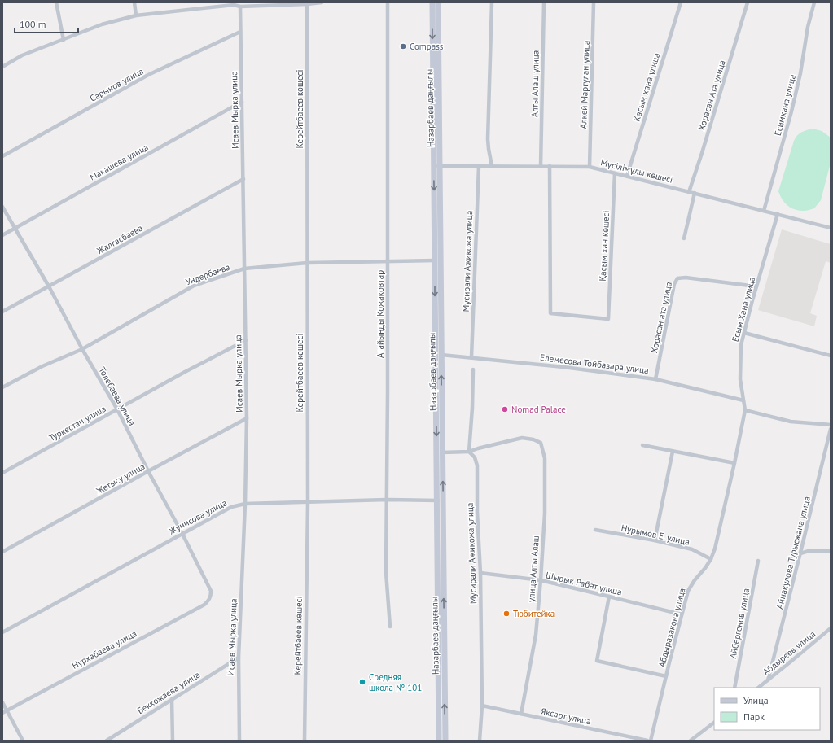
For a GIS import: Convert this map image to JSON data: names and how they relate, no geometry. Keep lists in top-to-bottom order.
{
  "streets": {
    "main road": ["Назарбаев даңғылы"],
    "street": [
      "Алты Алаш улица",
      "Сарынов улица",
      "Алкей Маргулан улица",
      "Касым хана улица",
      "Хорасан Ата улица",
      "Есимхана улица",
      "Керейтбаеев көшесі",
      "Исаев Мырка улица",
      "Макашева улица",
      "Мүсілімұлы көшесі",
      "Жалгасбаева",
      "Қасым хан көшесі",
      "Мусирали Ажикожа улица",
      "Ундербаева",
      "Есым Хана улица",
      "Агайынды Кожаковтар",
      "Хорасан ата улица",
      "Елемесова Тойбазара улица",
      "Толебаева улица",
      "Туркестан улица",
      "Жетысу улица",
      "Жунисова улица",
      "Нурымов Е. улица",
      "Айнакулова Турысжана улица",
      "улица Алты Алаш",
      "Шырык Рабат улица",
      "Айбергенов улица",
      "Абдыразакова улица",
      "Нурхабаева улица",
      "Абдыреев улица",
      "Беккожаева улица",
      "Яксарт улица"
    ]
  },
  "crossings": [
    ["Алты Алаш улица", "Мүсілімұлы көшесі"],
    ["Сарынов улица", "Исаев Мырка улица"],
    ["Алкей Маргулан улица", "Мүсілімұлы көшесі"],
    ["Касым хана улица", "Мүсілімұлы көшесі"],
    ["Хорасан Ата улица", "Мүсілімұлы көшесі"],
    ["Есимхана улица", "Мүсілімұлы көшесі"],
    ["Назарбаев даңғылы", "Мүсілімұлы көшесі"],
    ["Назарбаев даңғылы", "Ундербаева"],
    ["Назарбаев даңғылы", "Елемесова Тойбазара улица"],
    ["Назарбаев даңғылы", "Жунисова улица"],
    ["Керейтбаеев көшесі", "Ундербаева"],
    ["Керейтбаеев көшесі", "Жунисова улица"],
    ["Исаев Мырка улица", "Макашева улица"],
    ["Исаев Мырка улица", "Жалгасбаева"],
    ["Исаев Мырка улица", "Ундербаева"],
    ["Исаев Мырка улица", "Туркестан улица"],
    ["Исаев Мырка улица", "Жетысу улица"],
    ["Исаев Мырка улица", "Жунисова улица"],
    ["Исаев Мырка улица", "Беккожаева улица"],
    ["Макашева улица", "Толебаева улица"],
    ["Мүсілімұлы көшесі", "Қасым хан көшесі"],
    ["Мүсілімұлы көшесі", "Мусирали Ажикожа улица"],
    ["Мүсілімұлы көшесі", "Есым Хана улица"],
    ["Жалгасбаева", "Толебаева улица"],
    ["Мусирали Ажикожа улица", "Елемесова Тойбазара улица"],
    ["Мусирали Ажикожа улица", "улица Алты Алаш"],
    ["Мусирали Ажикожа улица", "Шырык Рабат улица"],
    ["Мусирали Ажикожа улица", "Яксарт улица"],
    ["Ундербаева", "Агайынды Кожаковтар"],
    ["Ундербаева", "Толебаева улица"],
    ["Есым Хана улица", "Хорасан ата улица"],
    ["Есым Хана улица", "Елемесова Тойбазара улица"],
    ["Есым Хана улица", "Абдыразакова улица"],
    ["Агайынды Кожаковтар", "Жунисова улица"],
    ["Хорасан ата улица", "Елемесова Тойбазара улица"],
    ["Толебаева улица", "Туркестан улица"],
    ["Толебаева улица", "Жетысу улица"],
    ["Толебаева улица", "Жунисова улица"],
    ["Толебаева улица", "Нурхабаева улица"],
    ["Нурымов Е. улица", "Абдыразакова улица"],
    ["Айнакулова Турысжана улица", "Абдыреев улица"],
    ["улица Алты Алаш", "Шырык Рабат улица"],
    ["улица Алты Алаш", "Яксарт улица"],
    ["Шырык Рабат улица", "Абдыразакова улица"]
  ],
  "places": [
    "Compass",
    "Nomad Palace",
    "Тюбитейка",
    "Средняя школа № 101"
  ],
  "legend": ["Улица", "Парк"],
  "scale_bar": "100 m"
}
